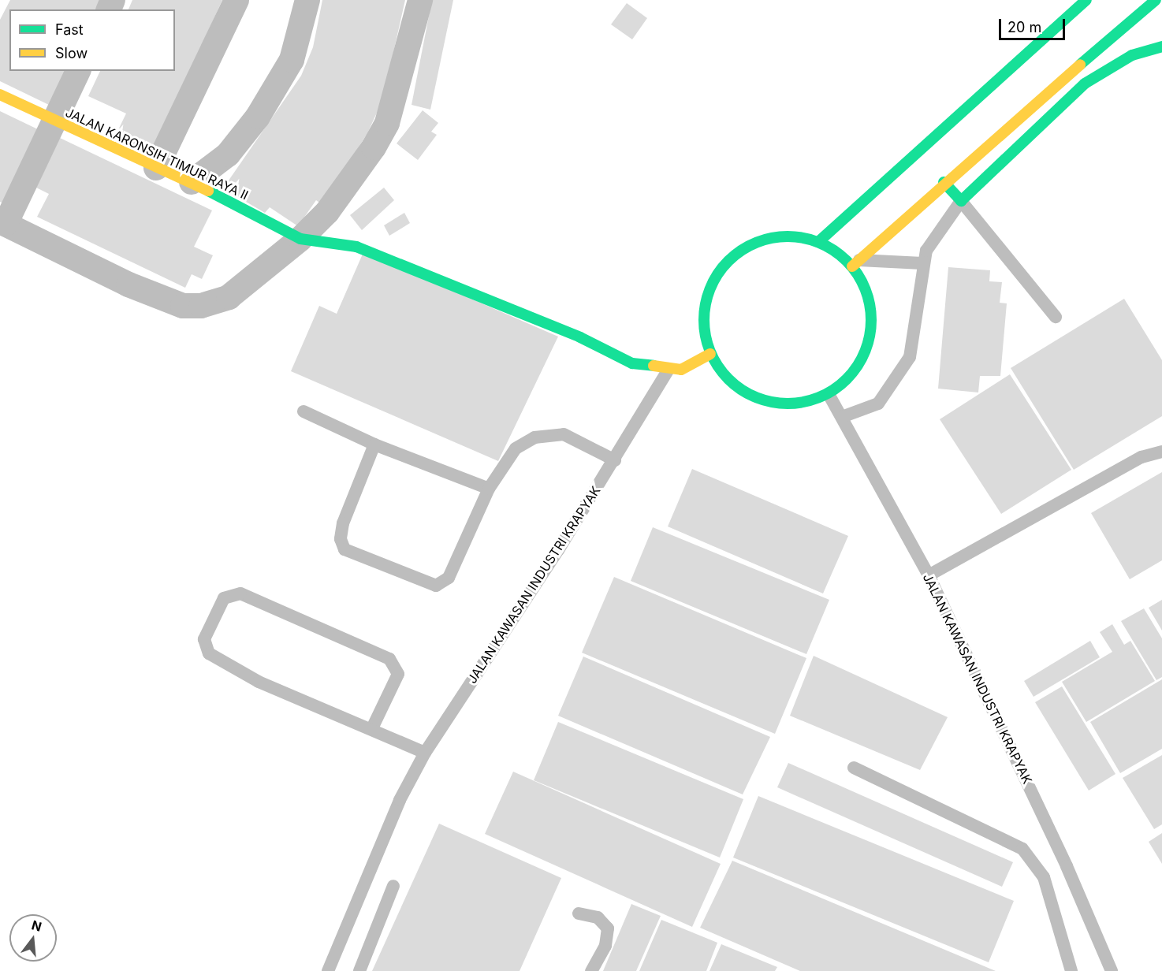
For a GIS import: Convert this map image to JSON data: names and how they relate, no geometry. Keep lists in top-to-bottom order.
{
  "streets": {
    "street": ["JALAN KARONSIH TIMUR RAYA II"],
    "lane": ["JALAN KAWASAN INDUSTRI KRAPYAK"]
  },
  "crossings": [
    ["JALAN KARONSIH TIMUR RAYA II", "JALAN KAWASAN INDUSTRI KRAPYAK"]
  ],
  "legend": ["Fast", "Slow"],
  "scale_bar": "20 m",
  "north": "top"
}
